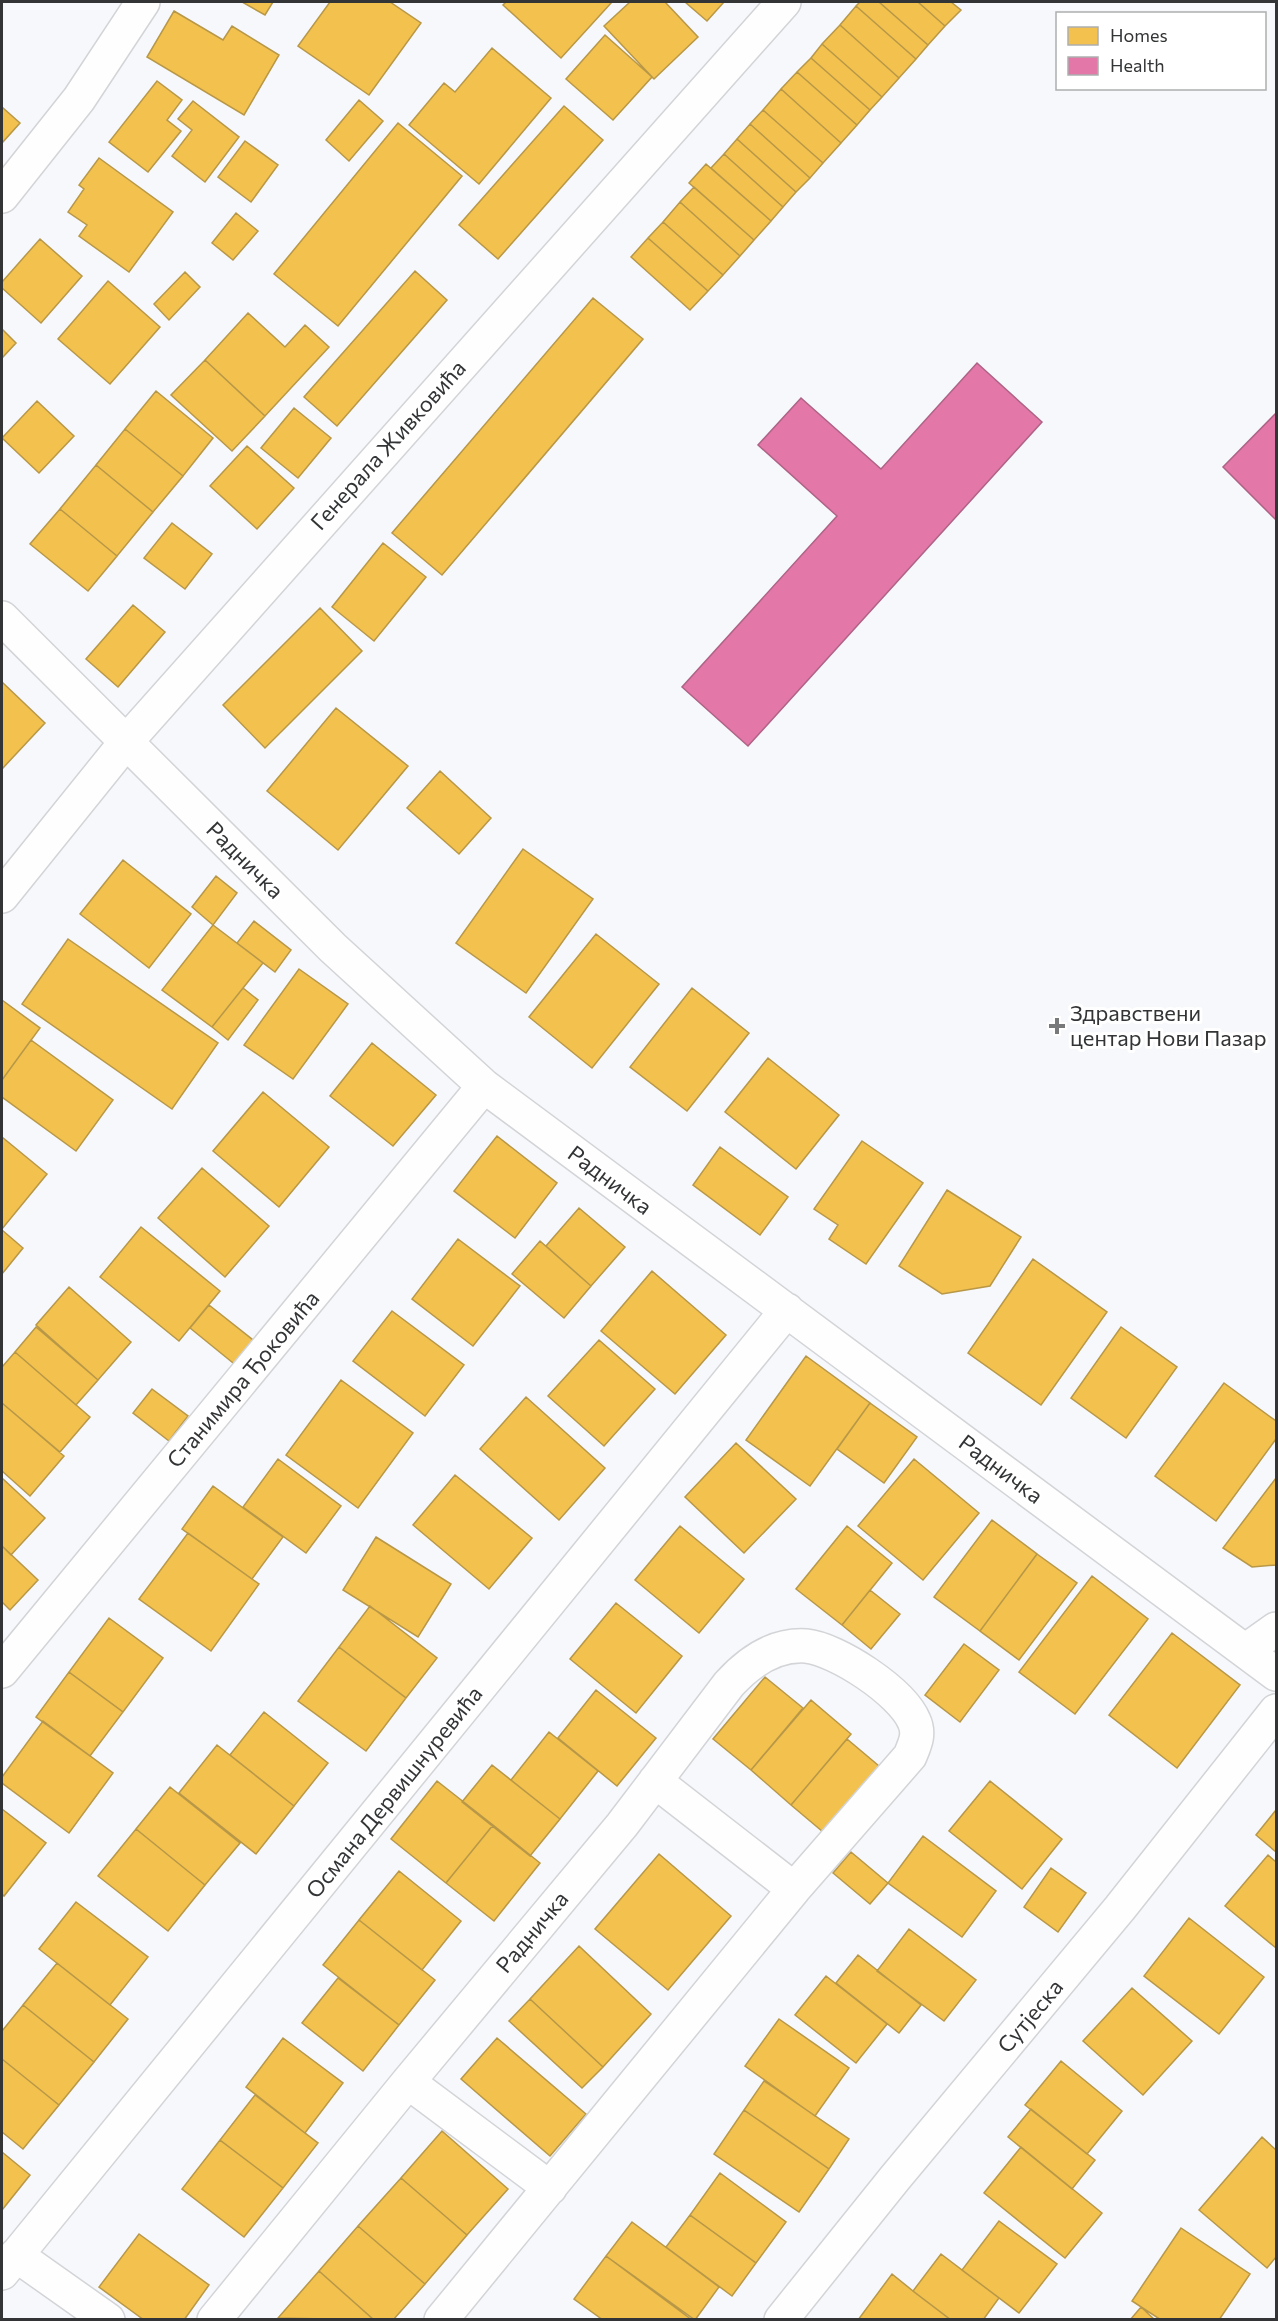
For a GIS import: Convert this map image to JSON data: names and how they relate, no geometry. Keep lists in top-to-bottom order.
{
  "streets": {
    "street": [
      "Генерала Живковића",
      "Радничка",
      "Станимира Ђоковића",
      "Османа Дервишнуревића",
      "Сутјеска"
    ]
  },
  "crossings": [
    ["Генерала Живковића", "Радничка"],
    ["Радничка", "Станимира Ђоковића"],
    ["Радничка", "Османа Дервишнуревића"]
  ],
  "places": {
    "health": ["Здравствени центар Нови Пазар"]
  },
  "legend": ["Homes", "Health"]
}
